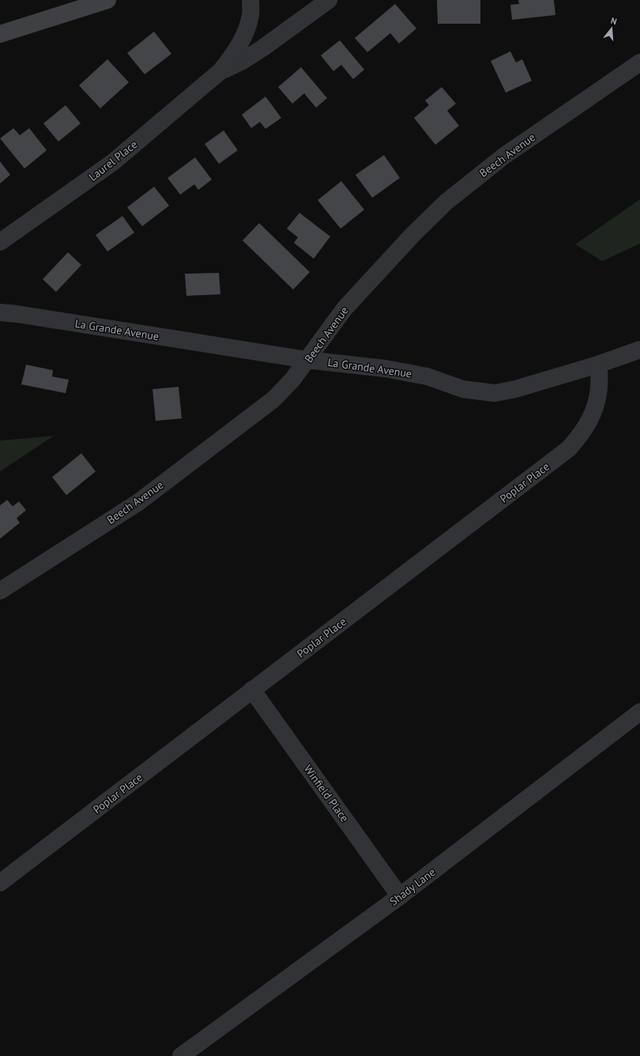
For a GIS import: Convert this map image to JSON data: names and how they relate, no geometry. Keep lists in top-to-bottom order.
{
  "streets": {
    "street": [
      "Beech Avenue",
      "Laurel Place",
      "La Grande Avenue",
      "Poplar Place",
      "Winfield Place",
      "Shady Lane"
    ]
  },
  "crossings": [
    ["Beech Avenue", "La Grande Avenue"],
    ["La Grande Avenue", "Poplar Place"],
    ["Poplar Place", "Winfield Place"],
    ["Winfield Place", "Shady Lane"]
  ],
  "north": "top"
}
